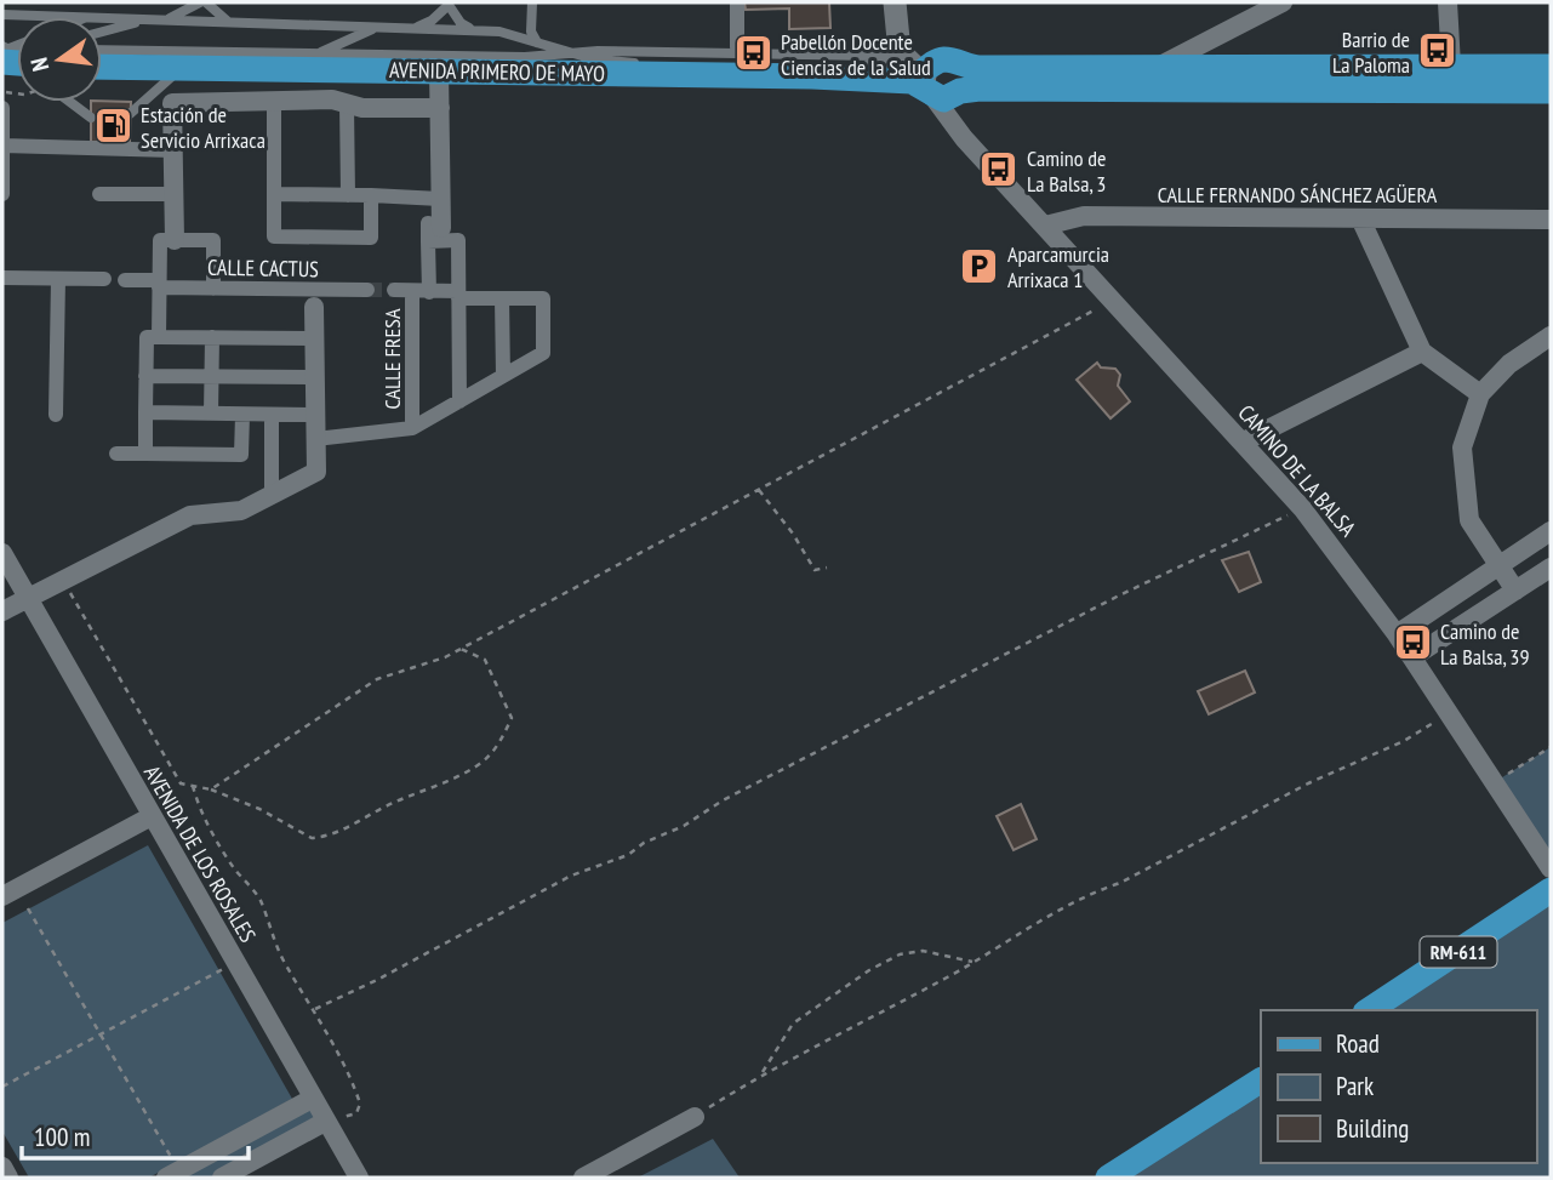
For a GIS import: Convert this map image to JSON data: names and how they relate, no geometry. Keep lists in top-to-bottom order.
{
  "streets": {
    "main road": ["AVENIDA PRIMERO DE MAYO", "RM-611"],
    "street": [
      "CALLE FERNANDO SÁNCHEZ AGÜERA",
      "CALLE CACTUS",
      "CALLE FRESA",
      "CAMINO DE LA BALSA",
      "AVENIDA DE LOS ROSALES"
    ]
  },
  "crossings": [
    ["AVENIDA PRIMERO DE MAYO", "CAMINO DE LA BALSA"],
    ["CALLE FERNANDO SÁNCHEZ AGÜERA", "CAMINO DE LA BALSA"]
  ],
  "places": {
    "bus stop": [
      "Barrio de La Paloma",
      "Pabellón Docente Ciencias de la Salud",
      "Camino de La Balsa, 3",
      "Camino de La Balsa, 39"
    ],
    "fuel station": ["Estación de Servicio Arrixaca"],
    "parking": ["Aparcamurcia Arrixaca 1"]
  },
  "legend": ["Road", "Park", "Building"],
  "scale_bar": "100 m",
  "north": "left"
}
